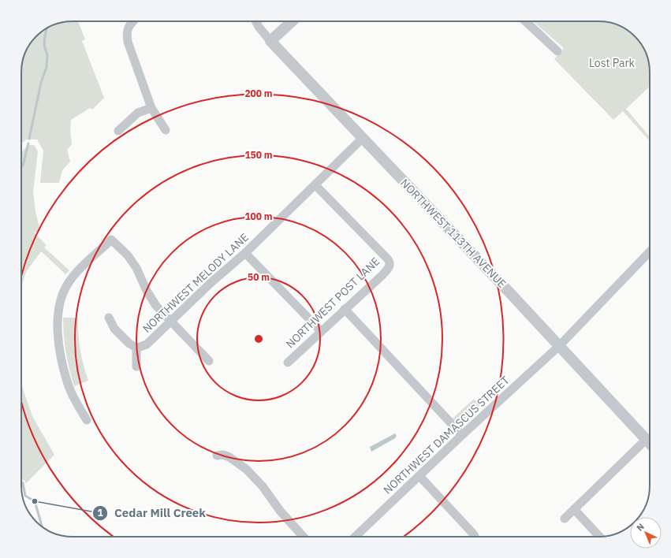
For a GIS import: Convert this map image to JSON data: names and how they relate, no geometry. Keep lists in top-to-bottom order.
{
  "streets": {
    "street": [
      "NORTHWEST 113TH AVENUE",
      "NORTHWEST MELODY LANE",
      "NORTHWEST POST LANE",
      "NORTHWEST DAMASCUS STREET"
    ]
  },
  "crossings": [
    ["NORTHWEST 113TH AVENUE", "NORTHWEST MELODY LANE"],
    ["NORTHWEST 113TH AVENUE", "NORTHWEST DAMASCUS STREET"],
    ["NORTHWEST MELODY LANE", "NORTHWEST POST LANE"]
  ],
  "parks": ["Lost Park"],
  "places": ["Cedar Mill Creek"],
  "north": "top left",
  "rings": [
    "200 m",
    "150 m",
    "100 m",
    "50 m"
  ]
}
